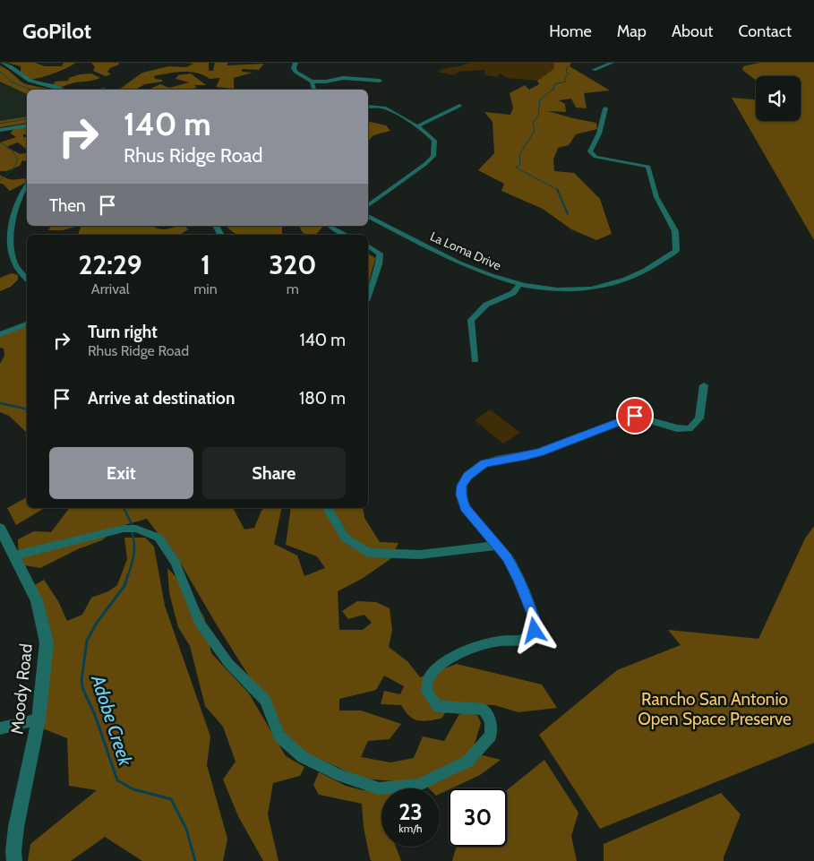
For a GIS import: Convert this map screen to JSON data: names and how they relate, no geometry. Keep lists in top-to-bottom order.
{
  "streets": {
    "street": ["La Loma Drive", "Moody Road"]
  },
  "water": ["Adobe Creek"],
  "parks": ["Rancho San Antonio Open Space Preserve"],
  "page": {
    "header": "GoPilot",
    "nav": [
      "Home",
      "Map",
      "About",
      "Contact"
    ],
    "turn": ["140 m", "Rhus Ridge Road"],
    "then": "Then",
    "eta": [
      "22:29",
      "Arrival",
      "1",
      "min",
      "320",
      "m"
    ],
    "list": [
      {
        "name": "Turn right",
        "note": "Rhus Ridge Road",
        "value": "140 m"
      },
      {
        "name": "Arrive at destination",
        "value": "180 m"
      }
    ],
    "buttons": ["Exit", "Share"],
    "speed": "23 km/h",
    "limit": "30"
  }
}
